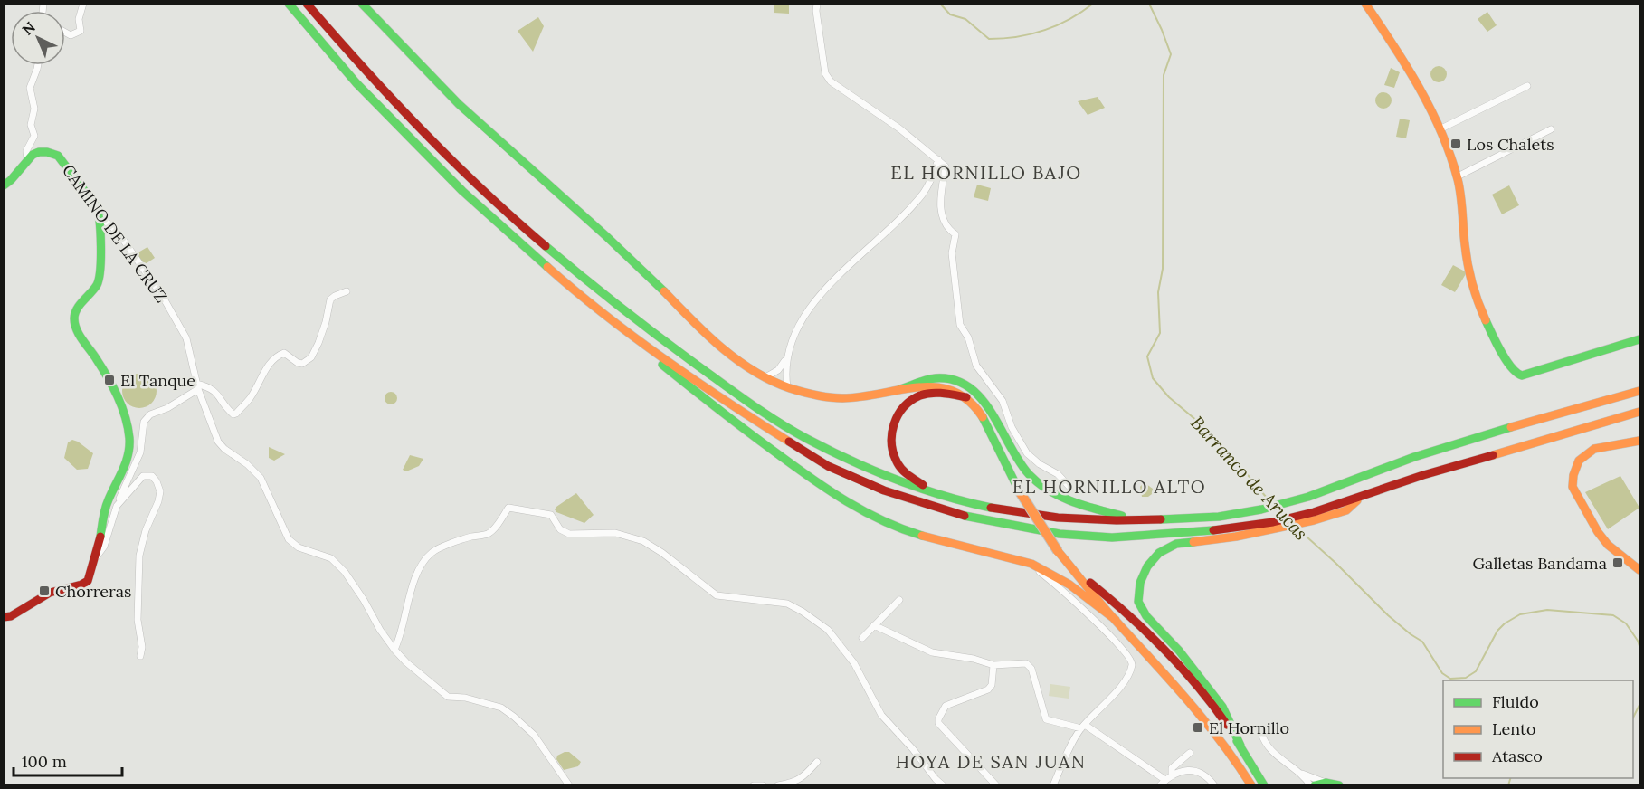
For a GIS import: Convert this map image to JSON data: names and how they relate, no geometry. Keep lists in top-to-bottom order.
{
  "streets": {
    "main road": ["CAMINO DE LA CRUZ"]
  },
  "districts": ["EL HORNILLO BAJO", "EL HORNILLO ALTO", "HOYA DE SAN JUAN"],
  "water": ["Barranco de Arucas"],
  "places": {
    "transit": [
      "Los Chalets",
      "El Tanque",
      "Galletas Bandama",
      "Chorreras",
      "El Hornillo"
    ]
  },
  "legend": ["Fluido", "Lento", "Atasco"],
  "scale_bar": "100 m",
  "north": "top left"
}
